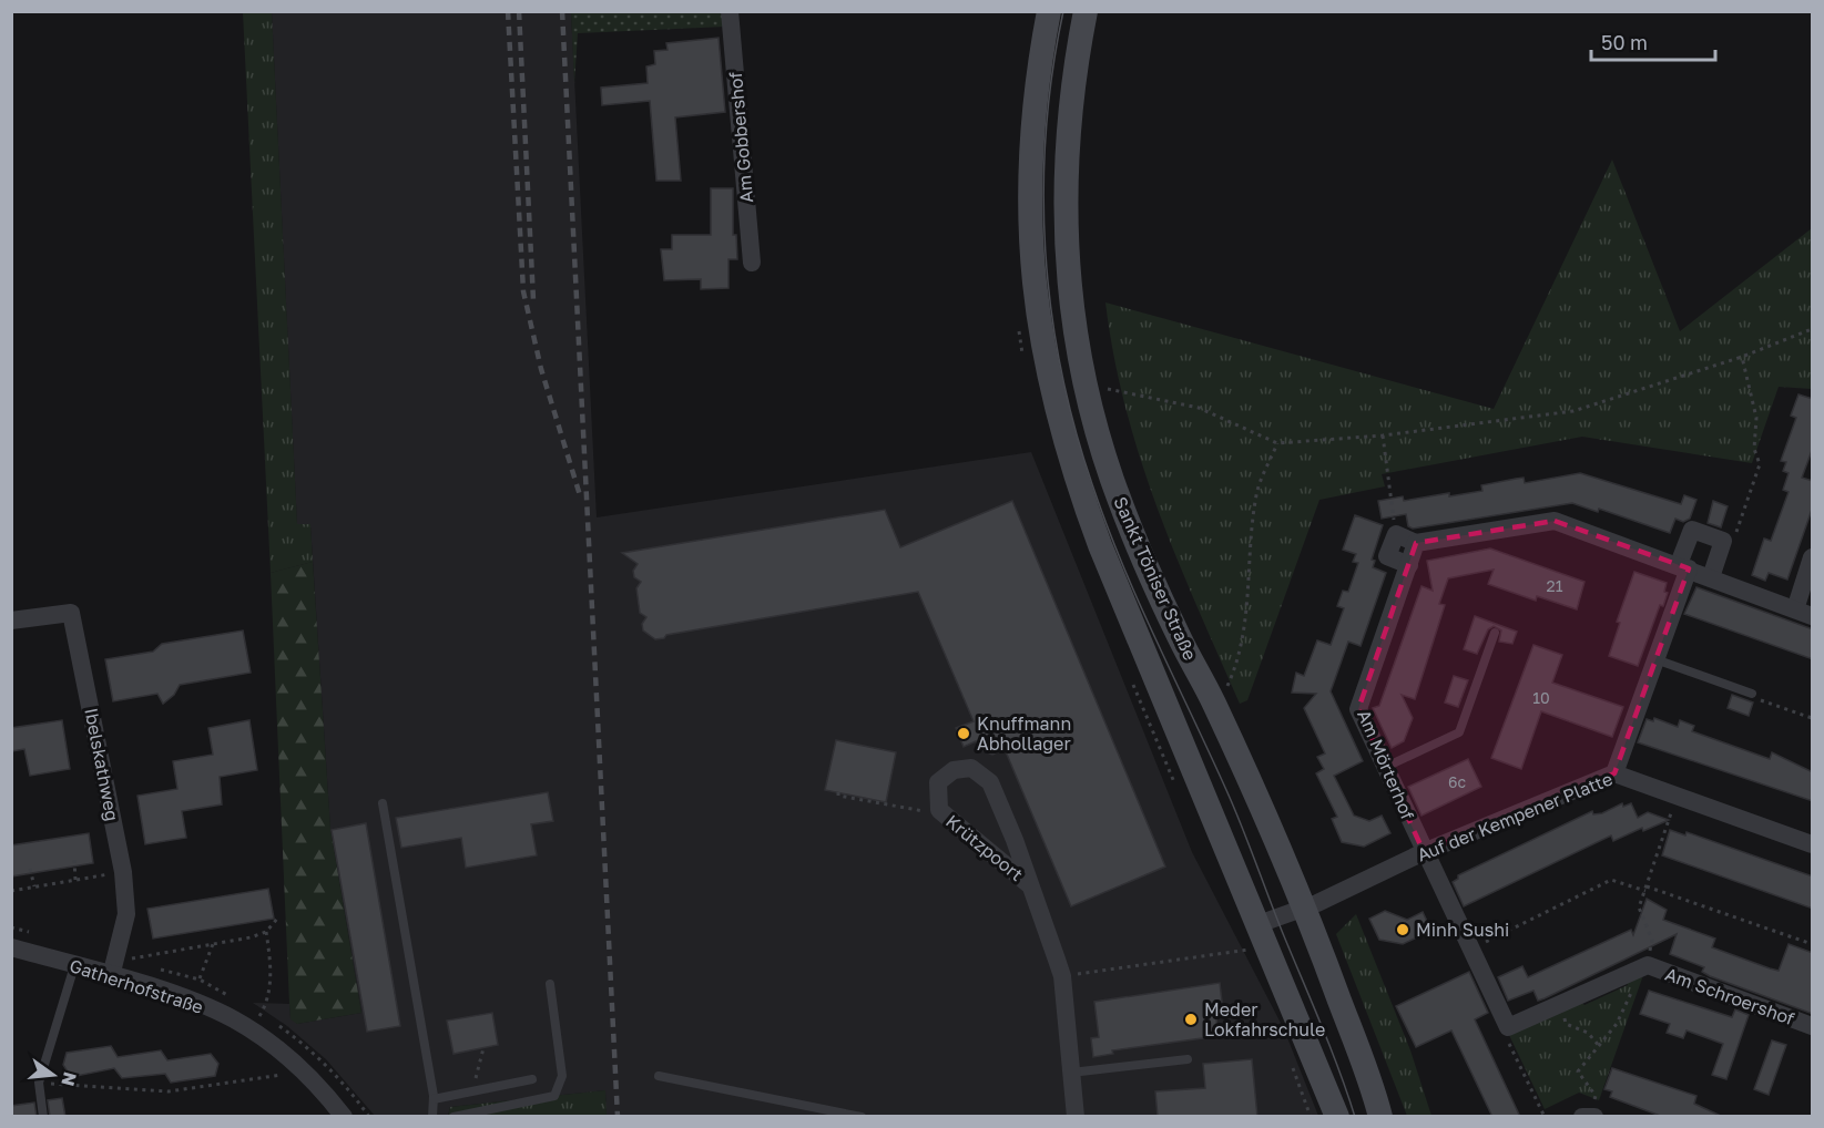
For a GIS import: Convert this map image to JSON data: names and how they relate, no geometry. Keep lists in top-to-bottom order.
{
  "streets": {
    "main road": ["Sankt Töniser Straße"],
    "street": [
      "Am Gobbershof",
      "Ibelskathweg",
      "Am Mörterhof",
      "Auf der Kempener Platte",
      "Krützpoort",
      "Gatherhofstraße",
      "Am Schroershof"
    ]
  },
  "crossings": [
    ["Sankt Töniser Straße", "Auf der Kempener Platte"],
    ["Ibelskathweg", "Gatherhofstraße"],
    ["Am Mörterhof", "Auf der Kempener Platte"],
    ["Auf der Kempener Platte", "Am Schroershof"]
  ],
  "places": ["Knuffmann Abhollager", "Minh Sushi", "Meder Lokfahrschule"],
  "house_numbers": ["21", "10", "6c"],
  "scale_bar": "50 m",
  "north": "right"
}
